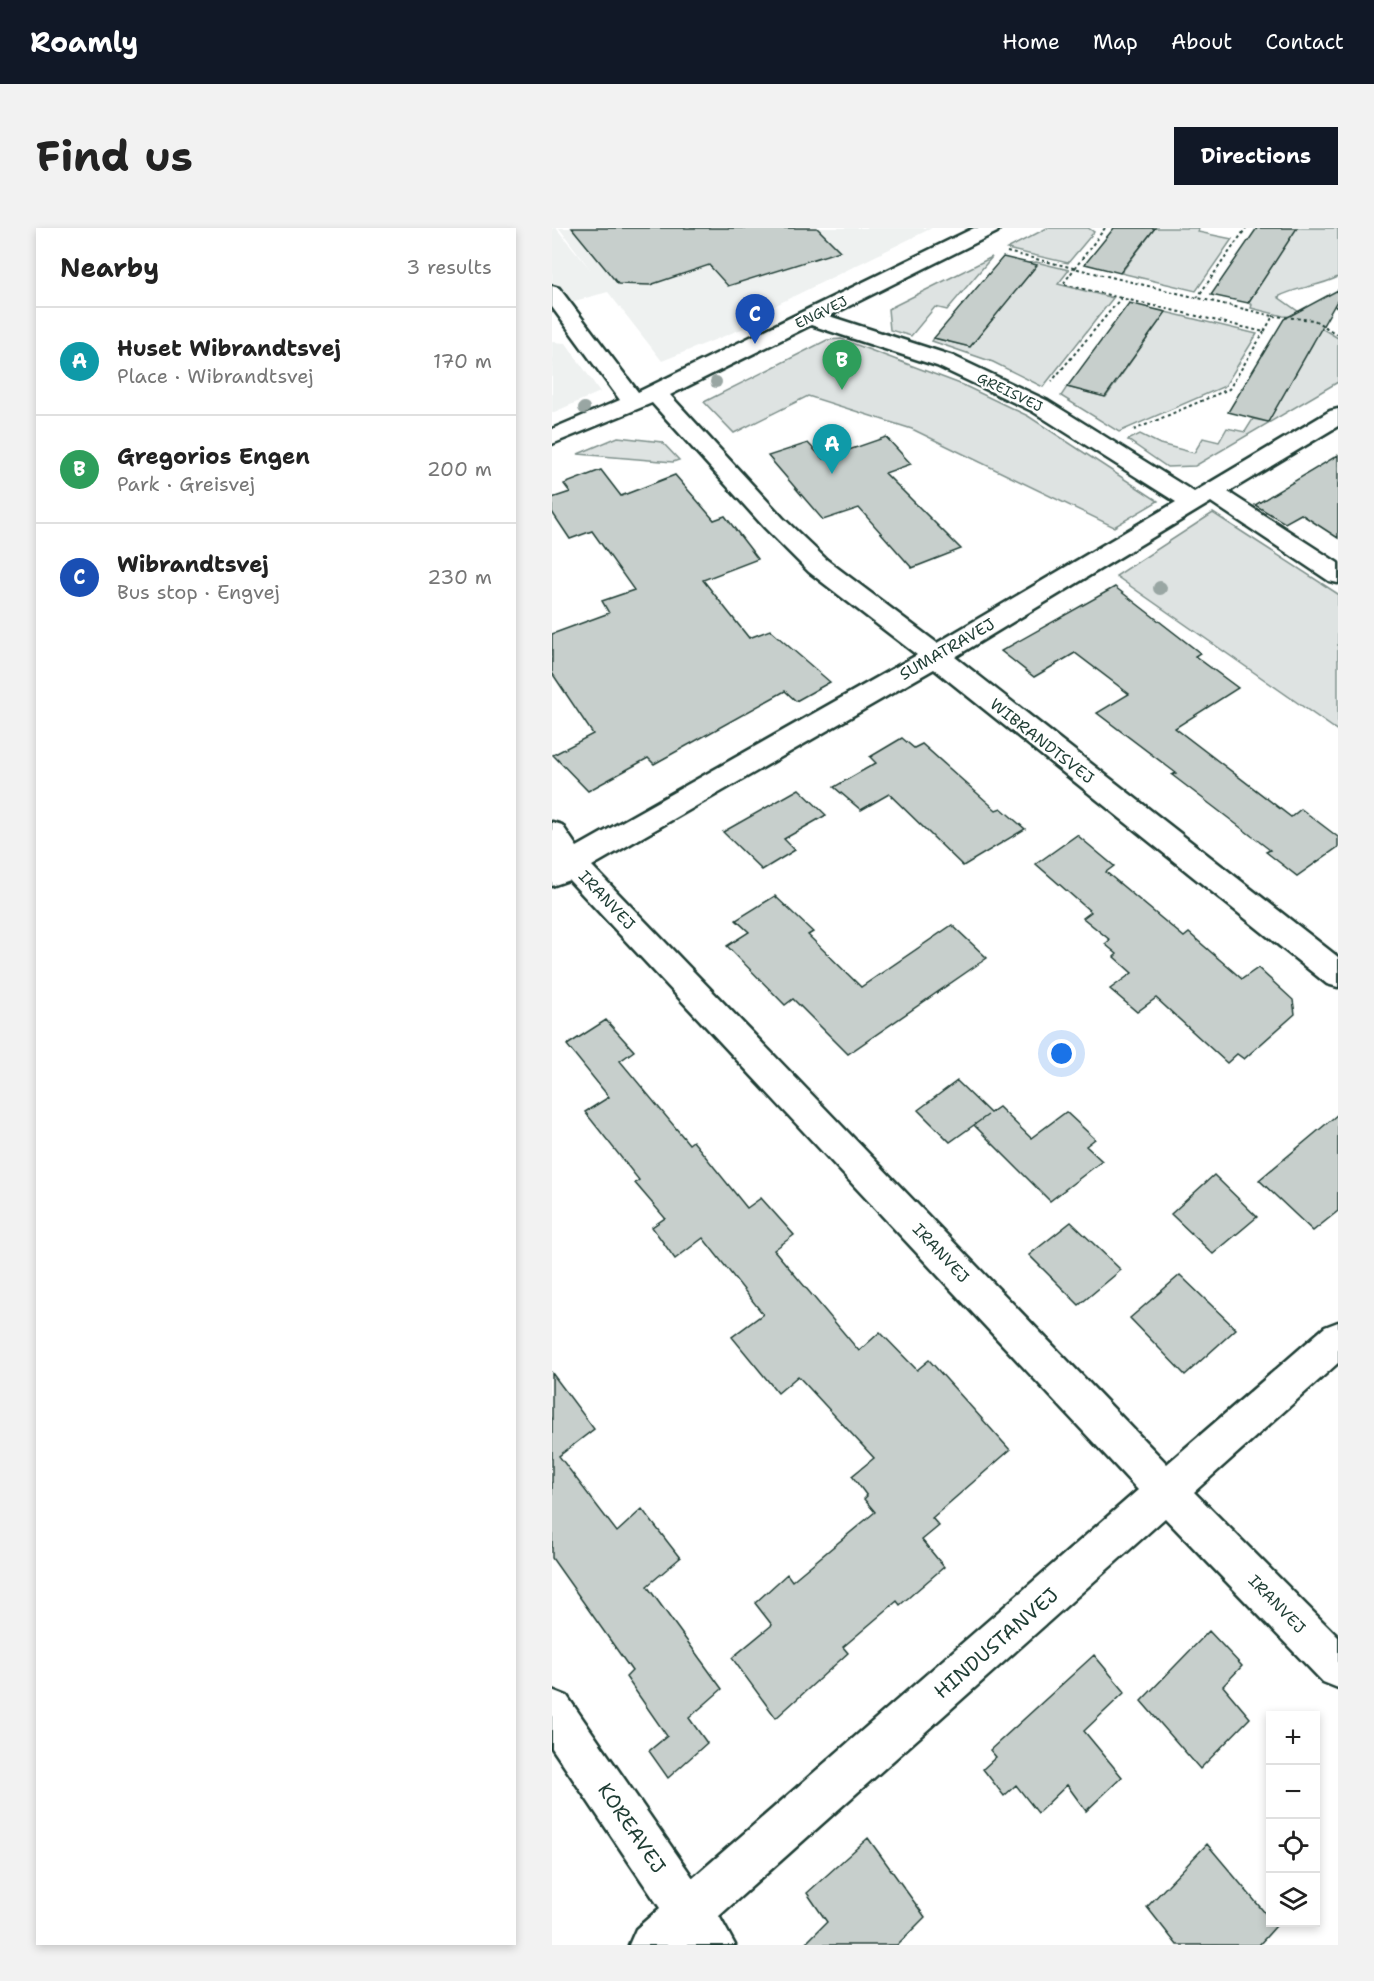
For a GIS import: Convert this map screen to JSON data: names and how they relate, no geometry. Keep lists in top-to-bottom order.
{
  "streets": {
    "street": [
      "ENGVEJ",
      "GREISVEJ",
      "SUMATRAVEJ",
      "WIBRANDTSVEJ",
      "IRANVEJ",
      "HINDUSTANVEJ",
      "KOREAVEJ"
    ]
  },
  "crossings": [
    ["ENGVEJ", "GREISVEJ"],
    ["ENGVEJ", "WIBRANDTSVEJ"],
    ["GREISVEJ", "SUMATRAVEJ"],
    ["SUMATRAVEJ", "WIBRANDTSVEJ"],
    ["SUMATRAVEJ", "IRANVEJ"],
    ["IRANVEJ", "HINDUSTANVEJ"],
    ["HINDUSTANVEJ", "KOREAVEJ"]
  ],
  "page": {
    "header": "Roamly",
    "nav": [
      "Home",
      "Map",
      "About",
      "Contact"
    ],
    "buttons": "Directions",
    "title": "Find us",
    "heading": ["Nearby", "3 results"],
    "pins": ["C", "B", "A"],
    "list": [
      {
        "mark": "A",
        "name": "Huset Wibrandtsvej",
        "note": "Place · Wibrandtsvej",
        "value": "170 m"
      },
      {
        "mark": "B",
        "name": "Gregorios Engen",
        "note": "Park · Greisvej",
        "value": "200 m"
      },
      {
        "mark": "C",
        "name": "Wibrandtsvej",
        "note": "Bus stop · Engvej",
        "value": "230 m"
      }
    ],
    "map_buttons": ["+", "−"]
  }
}
